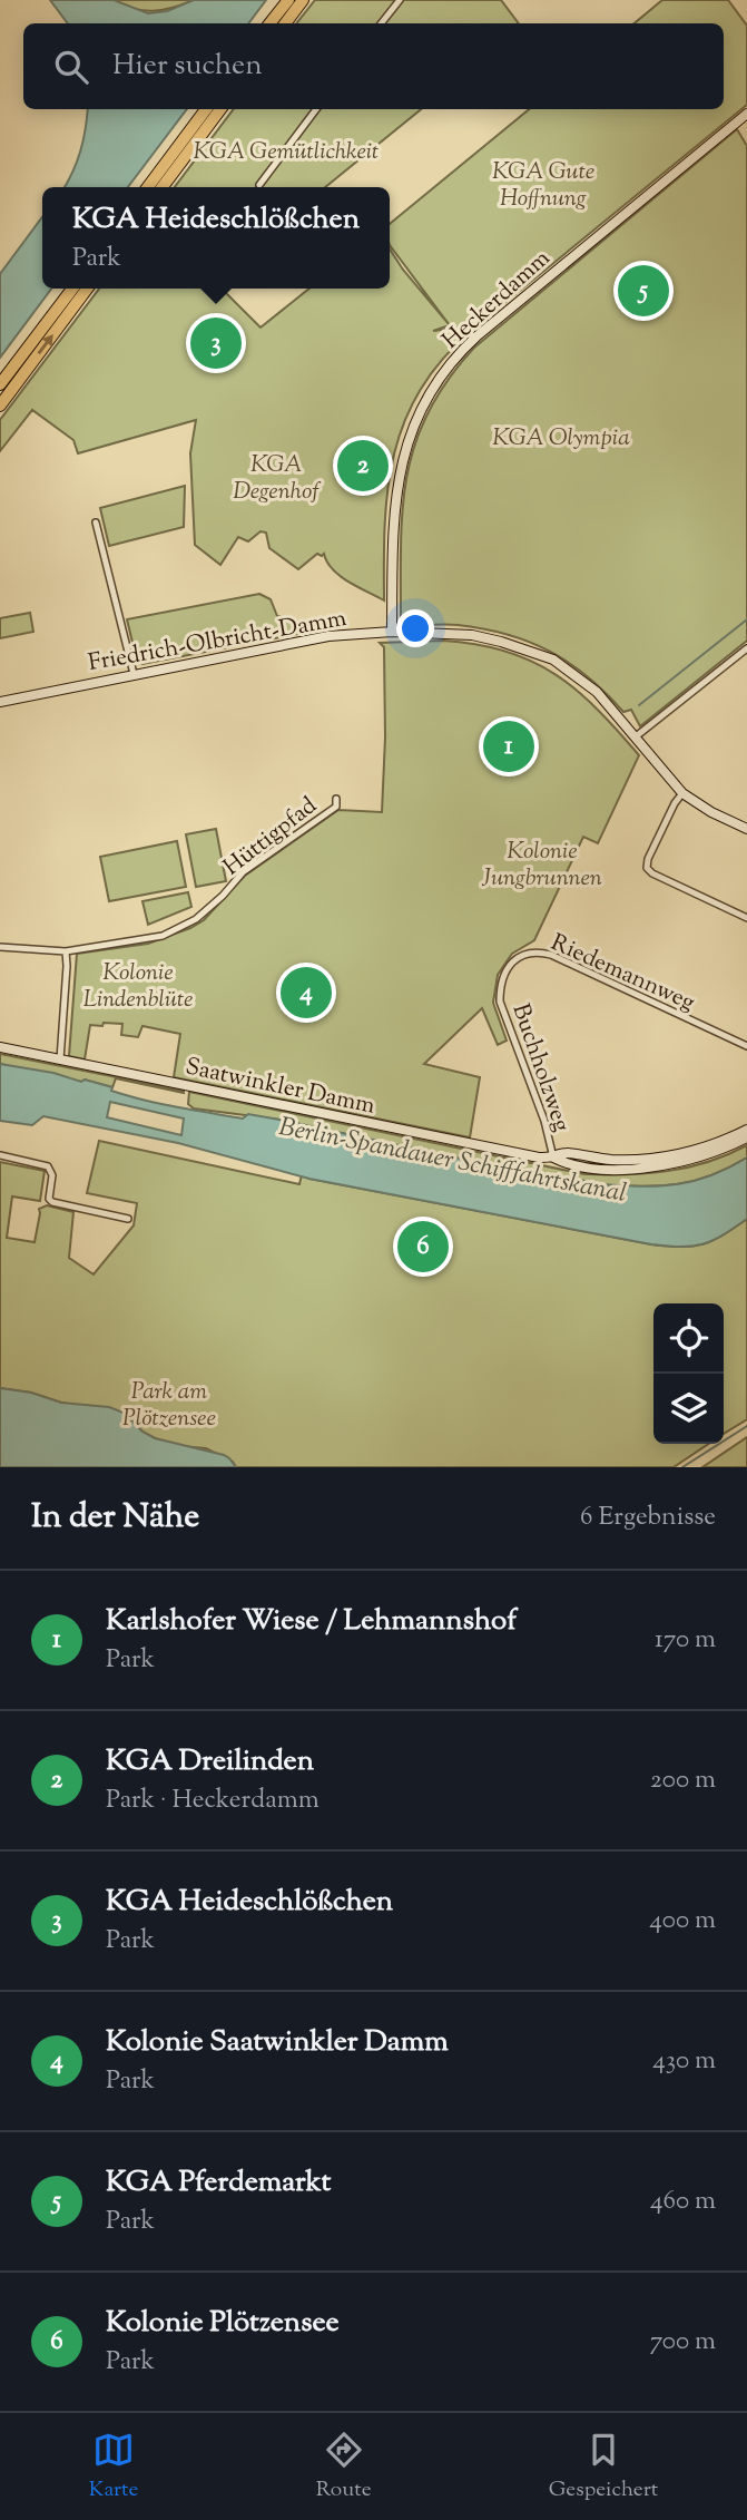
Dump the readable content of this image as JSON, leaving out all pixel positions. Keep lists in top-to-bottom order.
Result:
{
  "streets": {
    "street": [
      "Heckerdamm",
      "Friedrich-Olbricht-Damm",
      "Hüttigpfad",
      "Riedemannweg",
      "Buchholzweg",
      "Saatwinkler Damm"
    ]
  },
  "crossings": [
    ["Heckerdamm", "Friedrich-Olbricht-Damm"],
    ["Riedemannweg", "Buchholzweg"],
    ["Buchholzweg", "Saatwinkler Damm"]
  ],
  "water": ["Berlin-Spandauer Schifffahrtskanal"],
  "parks": [
    "KGA Gemütlichkeit",
    "KGA Gute Hoffnung",
    "KGA Olympia",
    "KGA Degenhof",
    "Kolonie Jungbrunnen",
    "Kolonie Lindenblüte",
    "Park am Plötzensee"
  ],
  "page": {
    "search": "Hier suchen",
    "popup": ["KGA Heideschlößchen", "Park"],
    "pins": [
      "5",
      "3",
      "2",
      "1",
      "4",
      "6"
    ],
    "heading": ["In der Nähe", "6 Ergebnisse"],
    "list": [
      {
        "mark": "1",
        "name": "Karlshofer Wiese / Lehmannshof",
        "note": "Park",
        "value": "170 m"
      },
      {
        "mark": "2",
        "name": "KGA Dreilinden",
        "note": "Park · Heckerdamm",
        "value": "200 m"
      },
      {
        "mark": "3",
        "name": "KGA Heideschlößchen",
        "note": "Park",
        "value": "400 m"
      },
      {
        "mark": "4",
        "name": "Kolonie Saatwinkler Damm",
        "note": "Park",
        "value": "430 m"
      },
      {
        "mark": "5",
        "name": "KGA Pferdemarkt",
        "note": "Park",
        "value": "460 m"
      },
      {
        "mark": "6",
        "name": "Kolonie Plötzensee",
        "note": "Park",
        "value": "700 m"
      }
    ],
    "nav": ["Karte", "Route", "Gespeichert"]
  }
}
